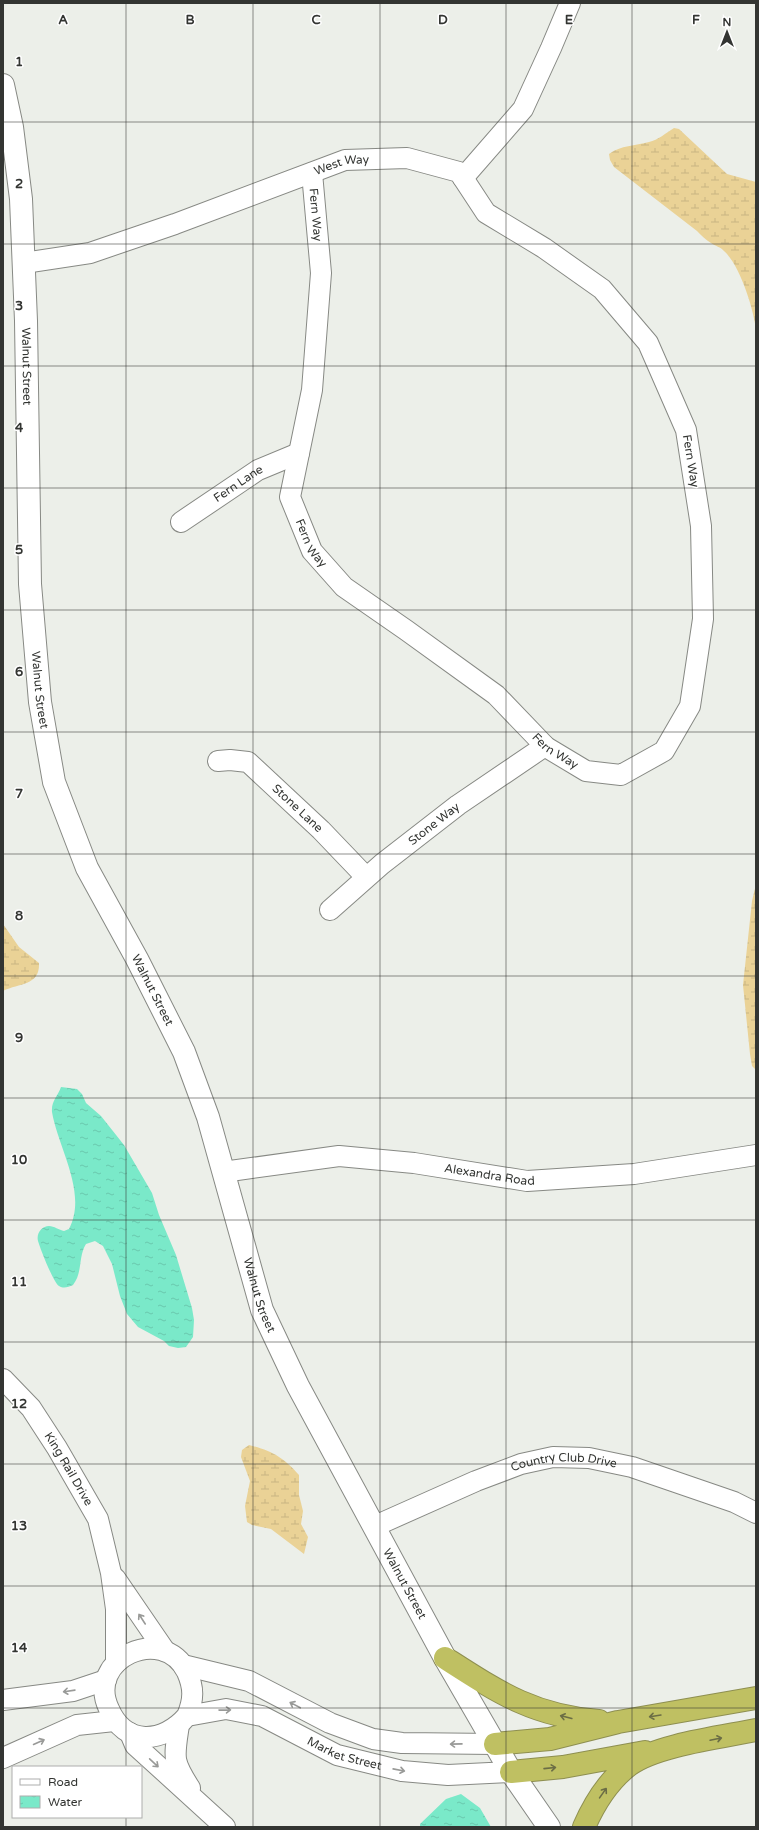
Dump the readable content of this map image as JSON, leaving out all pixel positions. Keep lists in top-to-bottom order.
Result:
{
  "streets": {
    "main road": ["Walnut Street"],
    "street": [
      "West Way",
      "Fern Way",
      "Fern Lane",
      "Stone Lane",
      "Stone Way",
      "Alexandra Road",
      "Country Club Drive",
      "King Rail Drive",
      "Market Street"
    ]
  },
  "crossings": [
    ["West Way", "Fern Way"],
    ["West Way", "Walnut Street"],
    ["Fern Way", "Fern Lane"],
    ["Fern Way", "Stone Way"],
    ["Walnut Street", "Alexandra Road"],
    ["Walnut Street", "Country Club Drive"],
    ["Walnut Street", "Market Street"],
    ["Stone Lane", "Stone Way"],
    ["King Rail Drive", "Market Street"]
  ],
  "legend": ["Road", "Water"],
  "north": "top",
  "grid": {
    "columns": [
      "A",
      "B",
      "C",
      "D",
      "E",
      "F"
    ],
    "rows": [
      "1",
      "2",
      "3",
      "4",
      "5",
      "6",
      "7",
      "8",
      "9",
      "10",
      "11",
      "12",
      "13",
      "14"
    ]
  }
}
